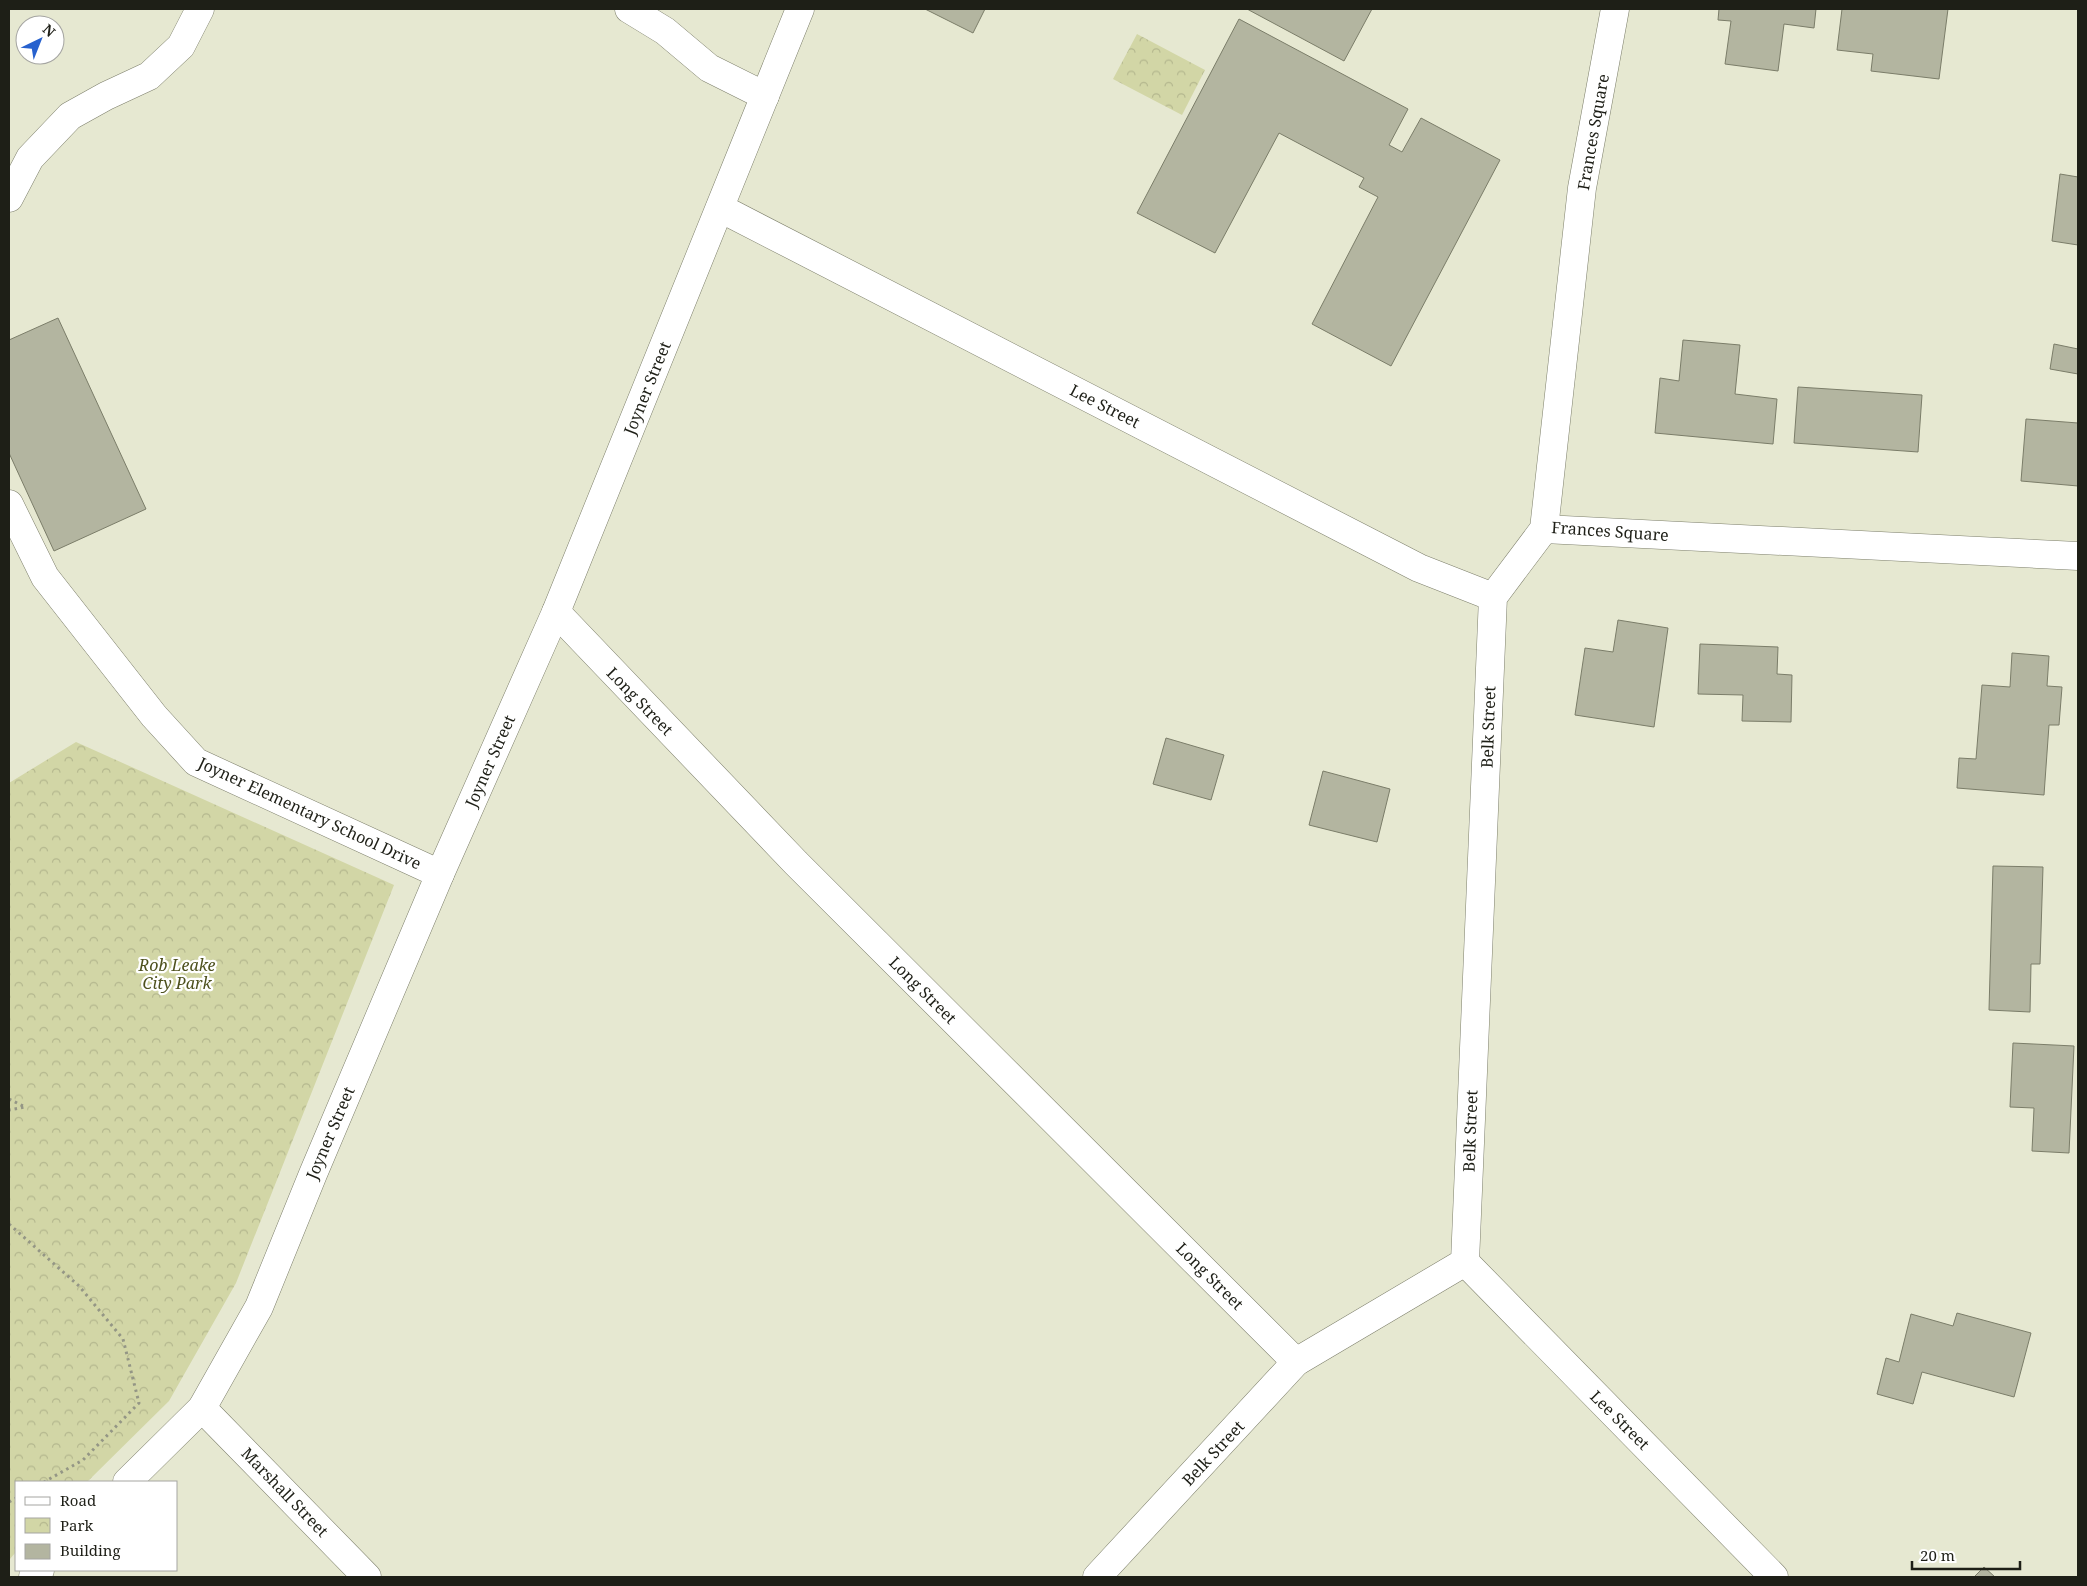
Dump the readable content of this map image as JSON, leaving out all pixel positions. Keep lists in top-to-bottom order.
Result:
{
  "streets": {
    "street": [
      "Frances Square",
      "Joyner Street",
      "Lee Street",
      "Long Street",
      "Belk Street",
      "Joyner Elementary School Drive",
      "Marshall Street"
    ]
  },
  "crossings": [
    ["Joyner Street", "Lee Street"],
    ["Joyner Street", "Long Street"],
    ["Joyner Street", "Joyner Elementary School Drive"],
    ["Joyner Street", "Marshall Street"],
    ["Lee Street", "Belk Street"],
    ["Long Street", "Belk Street"]
  ],
  "parks": ["Rob Leake City Park"],
  "legend": ["Road", "Park", "Building"],
  "scale_bar": "20 m",
  "north": "top right"
}
